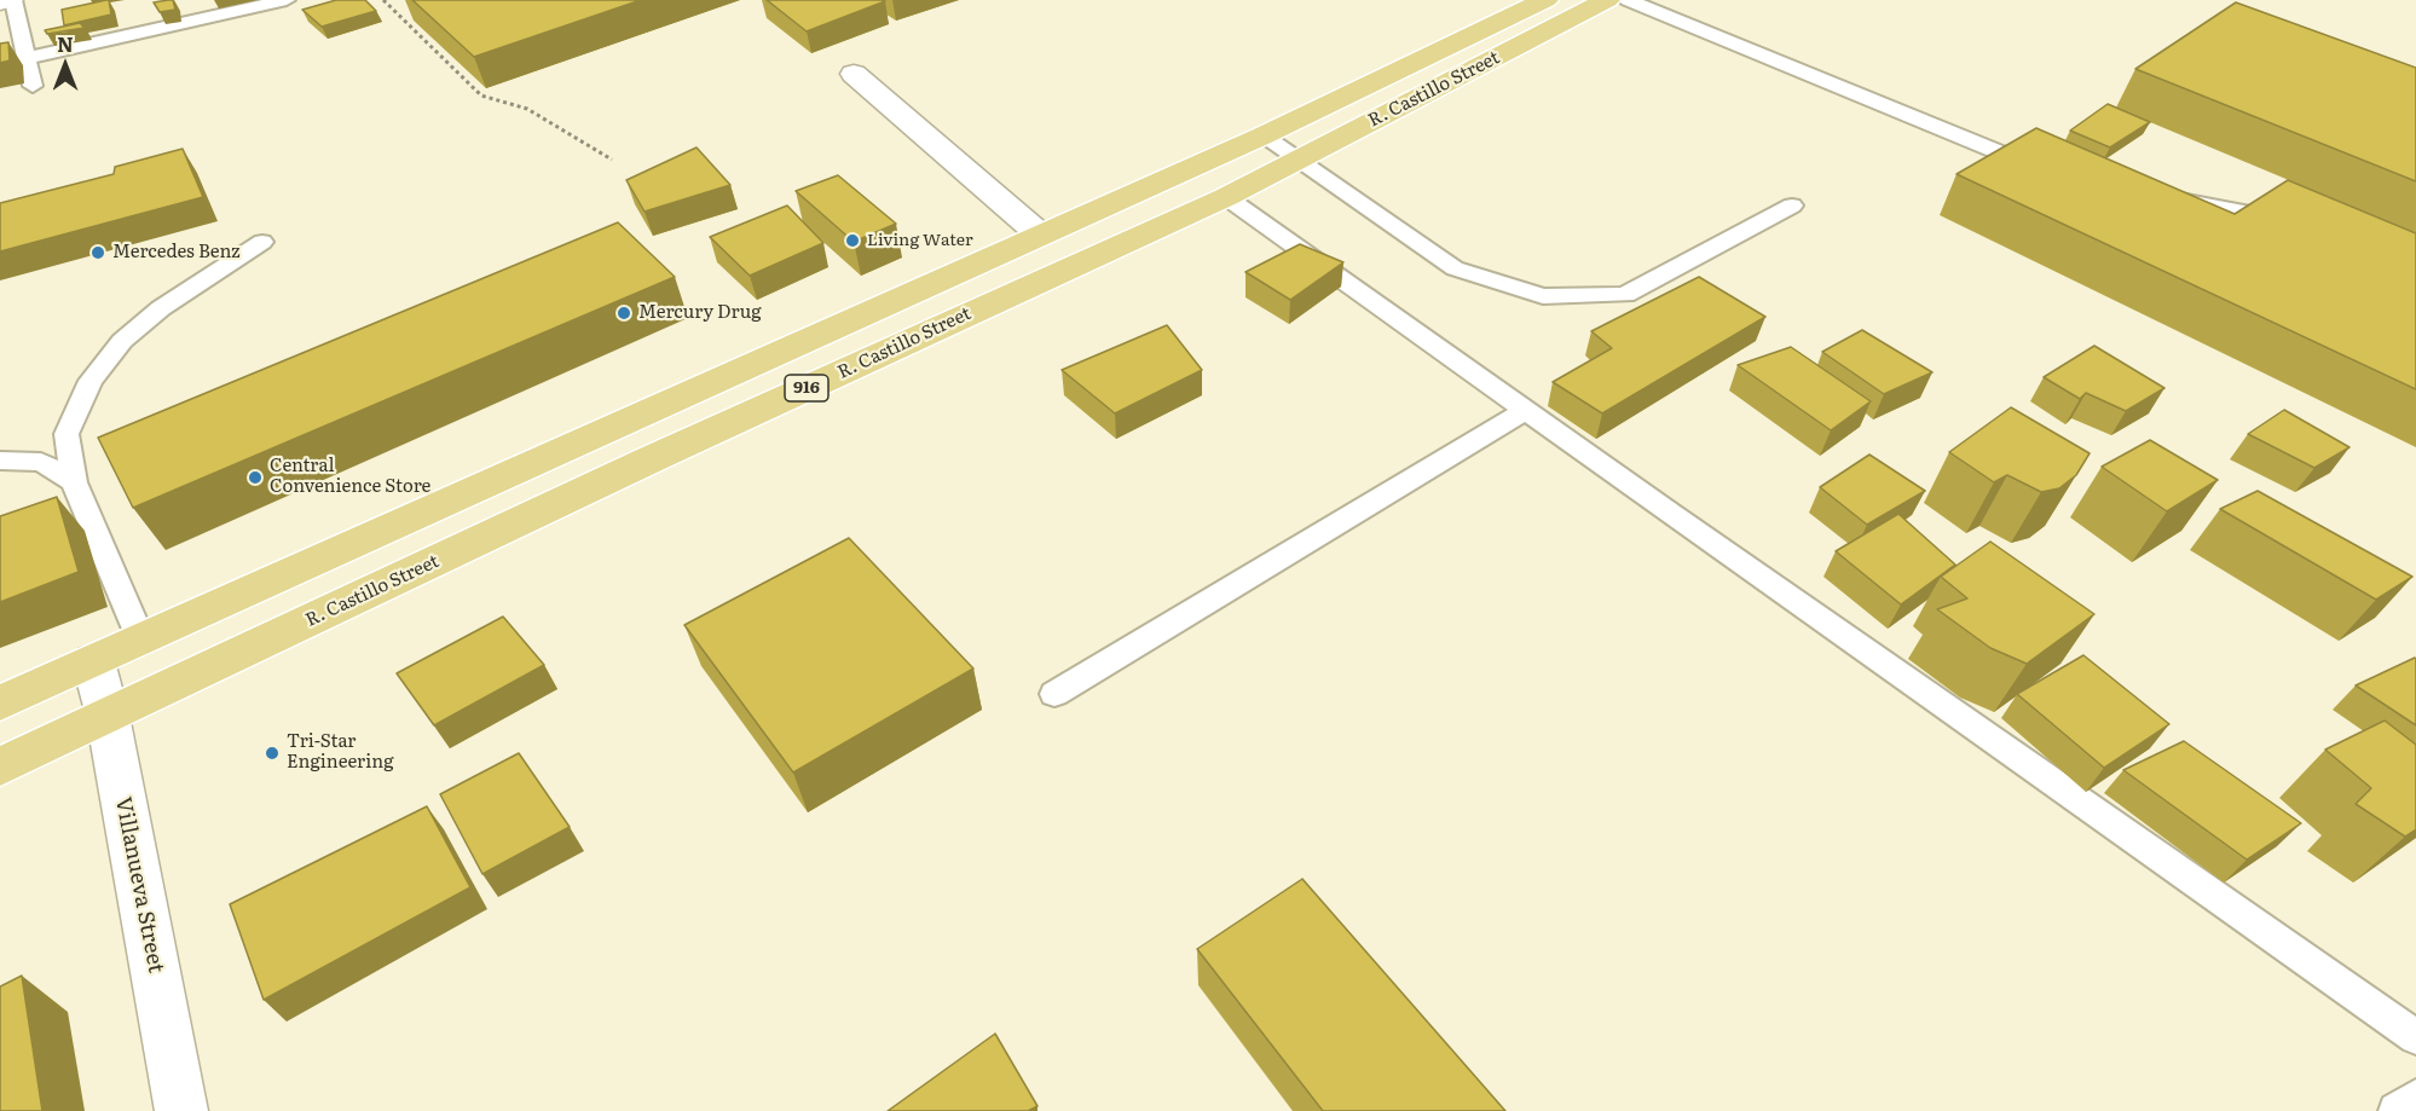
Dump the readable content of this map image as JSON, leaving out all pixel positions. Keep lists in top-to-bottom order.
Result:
{
  "streets": {
    "main road": ["R. Castillo Street", "916"],
    "street": ["Villanueva Street"]
  },
  "crossings": [
    ["R. Castillo Street", "Villanueva Street"]
  ],
  "places": [
    "Living Water",
    "Mercedes Benz",
    "Mercury Drug",
    "Central Convenience Store",
    "Tri-Star Engineering"
  ],
  "north": "top"
}
